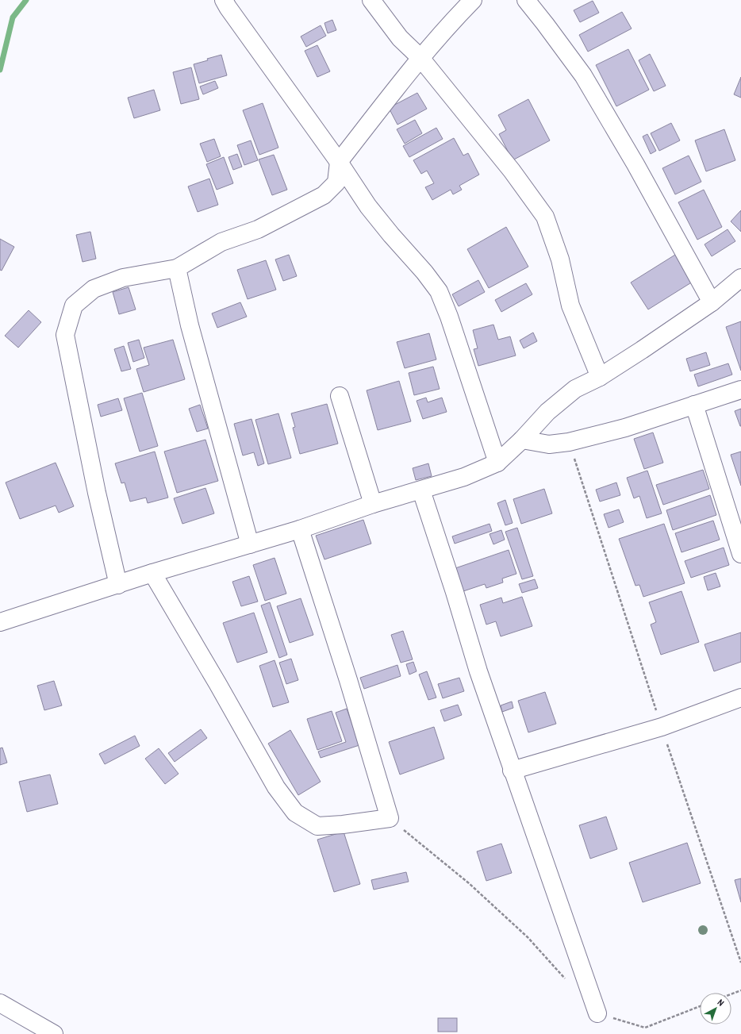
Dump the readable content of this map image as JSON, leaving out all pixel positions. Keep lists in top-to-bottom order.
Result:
{
  "north": "top right"
}
